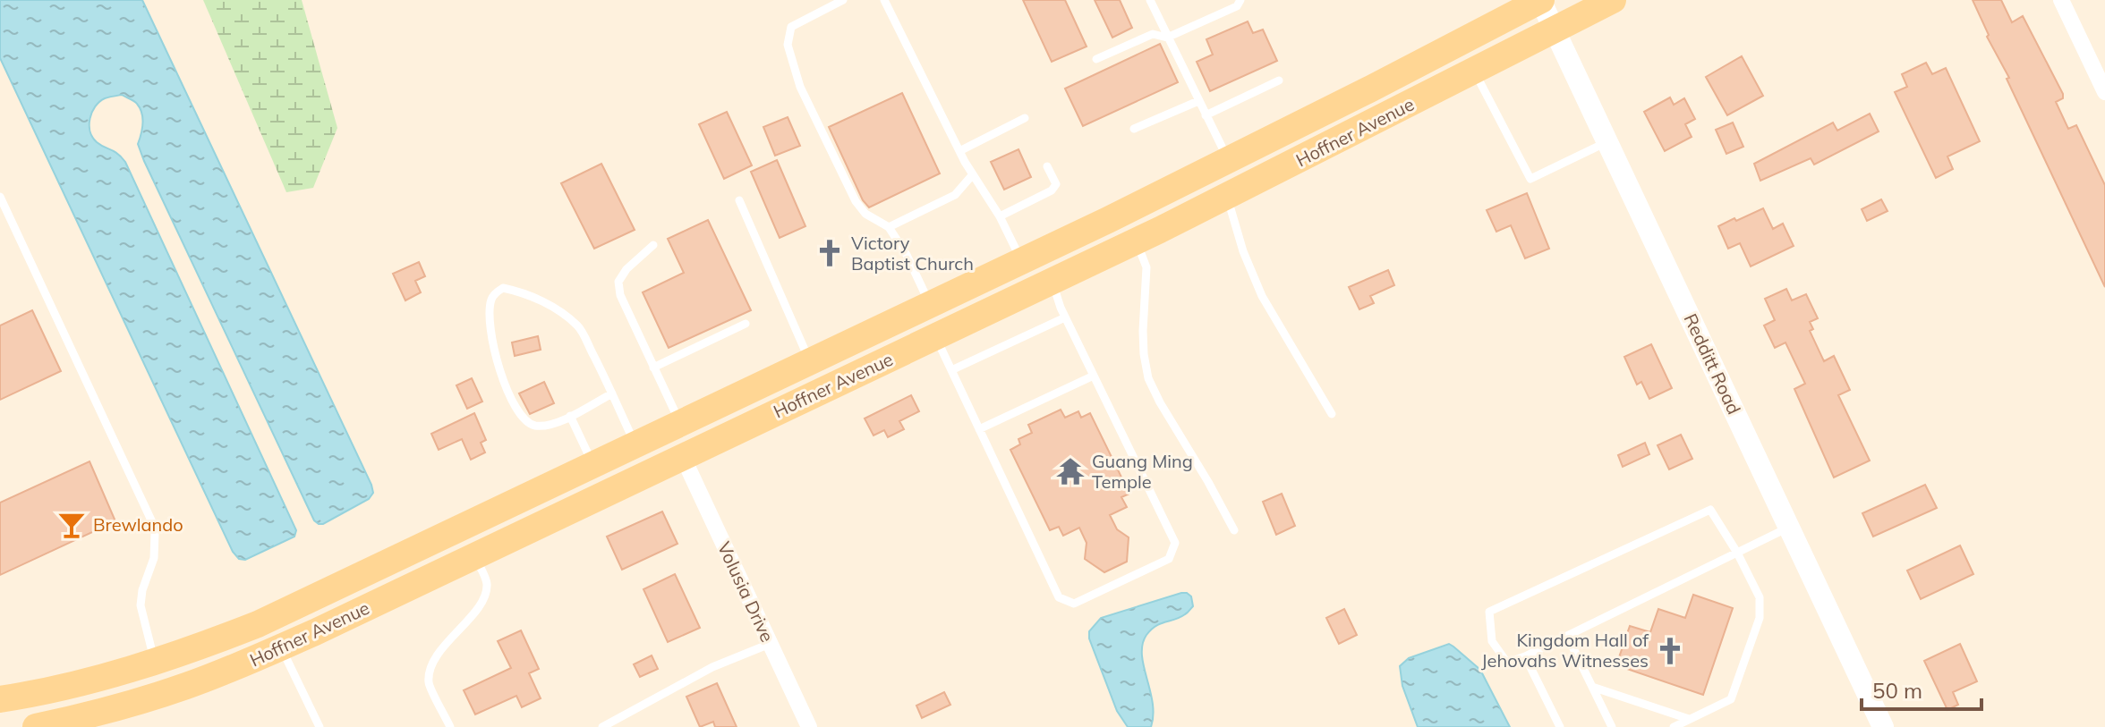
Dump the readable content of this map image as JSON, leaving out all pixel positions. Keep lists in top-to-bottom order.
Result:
{
  "streets": {
    "main road": ["Hoffner Avenue"],
    "street": ["Redditt Road", "Volusia Drive"]
  },
  "crossings": [
    ["Hoffner Avenue", "Redditt Road"],
    ["Hoffner Avenue", "Volusia Drive"]
  ],
  "places": {
    "church": ["Victory Baptist Church", "Kingdom Hall of Jehovahs Witnesses"],
    "temple": ["Guang Ming Temple"],
    "bar": ["Brewlando"]
  },
  "scale_bar": "50 m"
}
